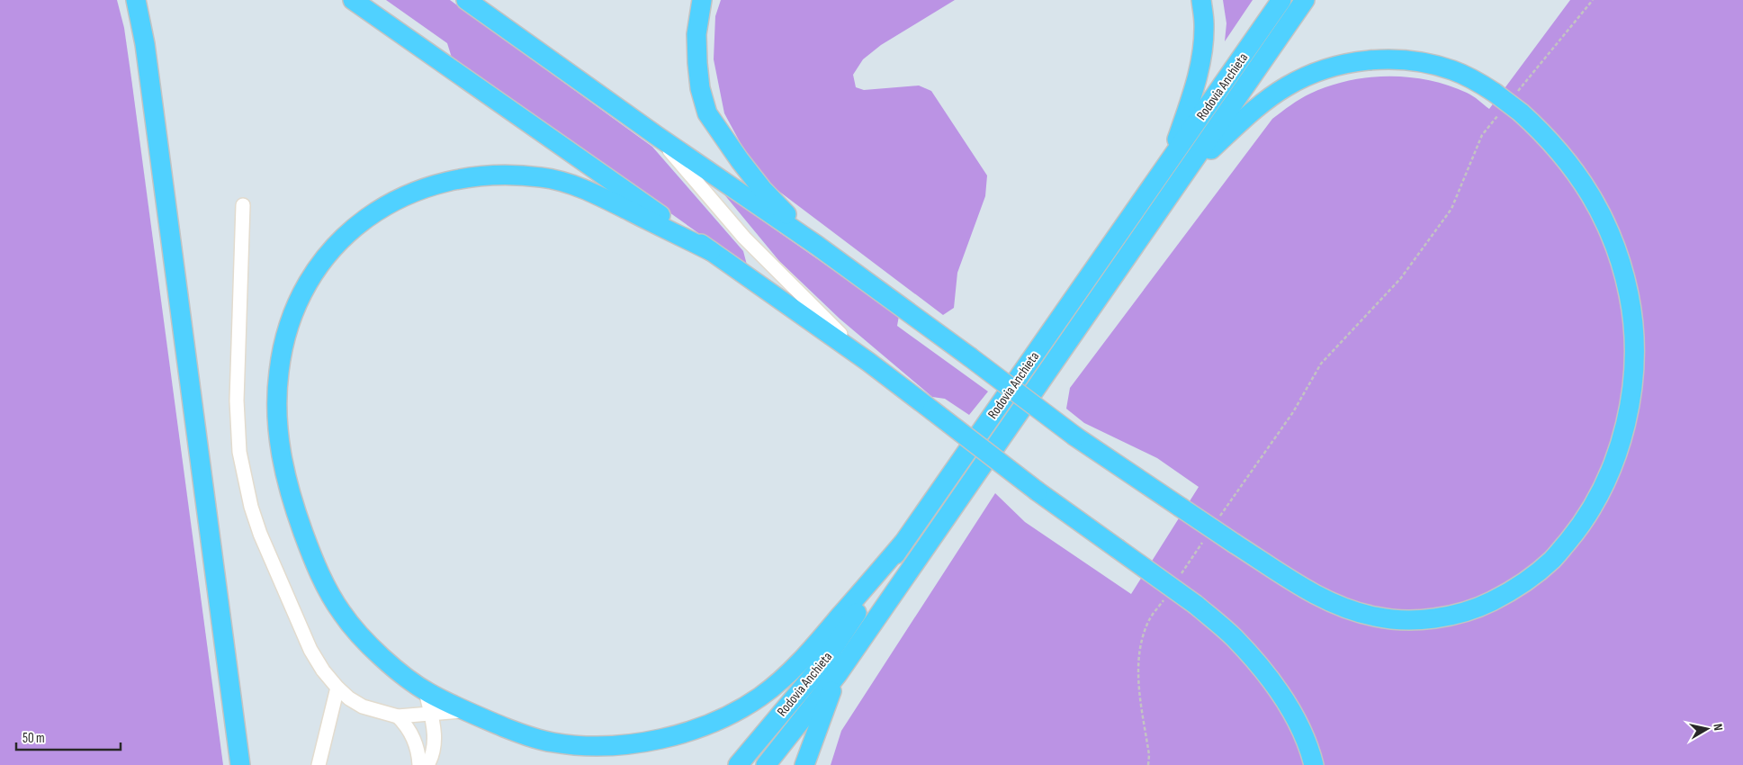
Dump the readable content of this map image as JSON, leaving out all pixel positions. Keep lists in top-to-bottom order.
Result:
{
  "streets": {
    "highway": ["Rodovia Anchieta"]
  },
  "scale_bar": "50 m",
  "north": "right"
}
